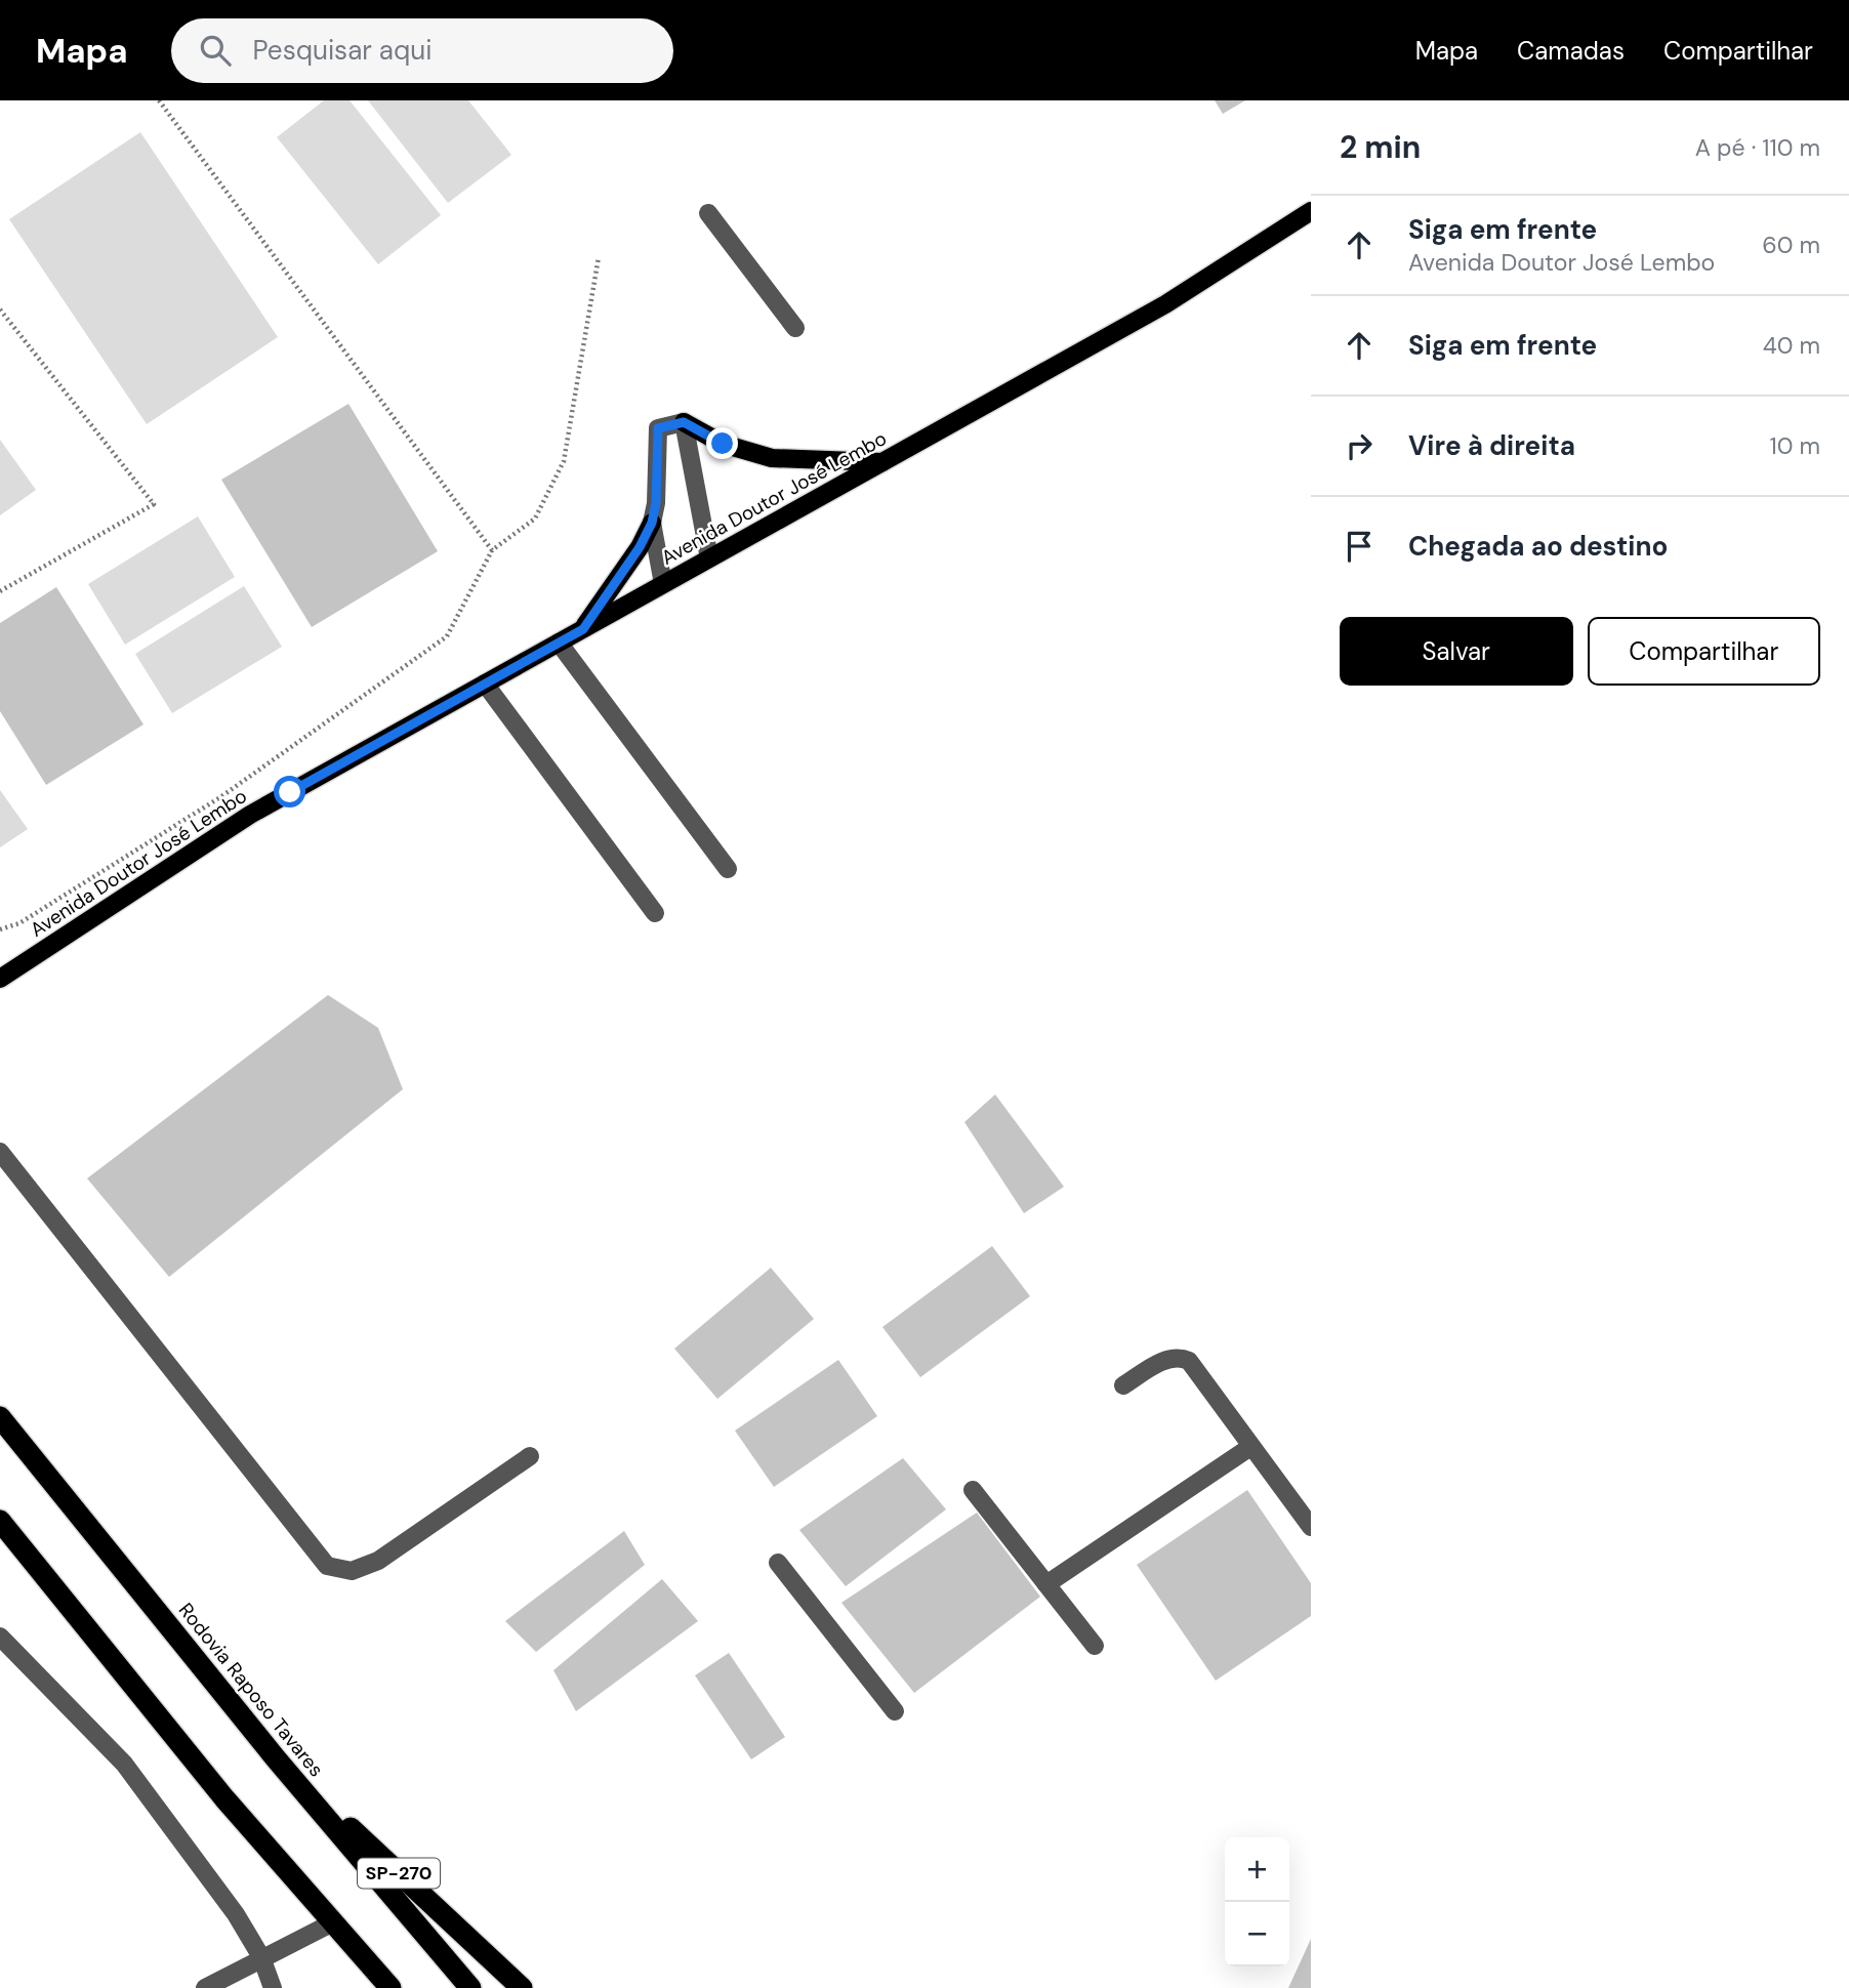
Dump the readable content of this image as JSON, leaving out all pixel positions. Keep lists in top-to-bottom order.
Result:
{
  "streets": {
    "highway": ["Rodovia Raposo Tavares", "SP-270"],
    "main road": ["Avenida Doutor José Lembo"]
  },
  "crossings": [
    ["Rodovia Raposo Tavares", "SP-270"]
  ],
  "page": {
    "header": "Mapa",
    "search": "Pesquisar aqui",
    "nav": ["Mapa", "Camadas", "Compartilhar"],
    "heading": ["2 min", "A pé · 110 m"],
    "list": [
      ["Siga em frente", "Avenida Doutor José Lembo", "60 m"],
      ["Siga em frente", "40 m"],
      ["Vire à direita", "10 m"],
      "Chegada ao destino"
    ],
    "buttons": ["Salvar", "Compartilhar"],
    "map_buttons": ["+", "−"]
  }
}
